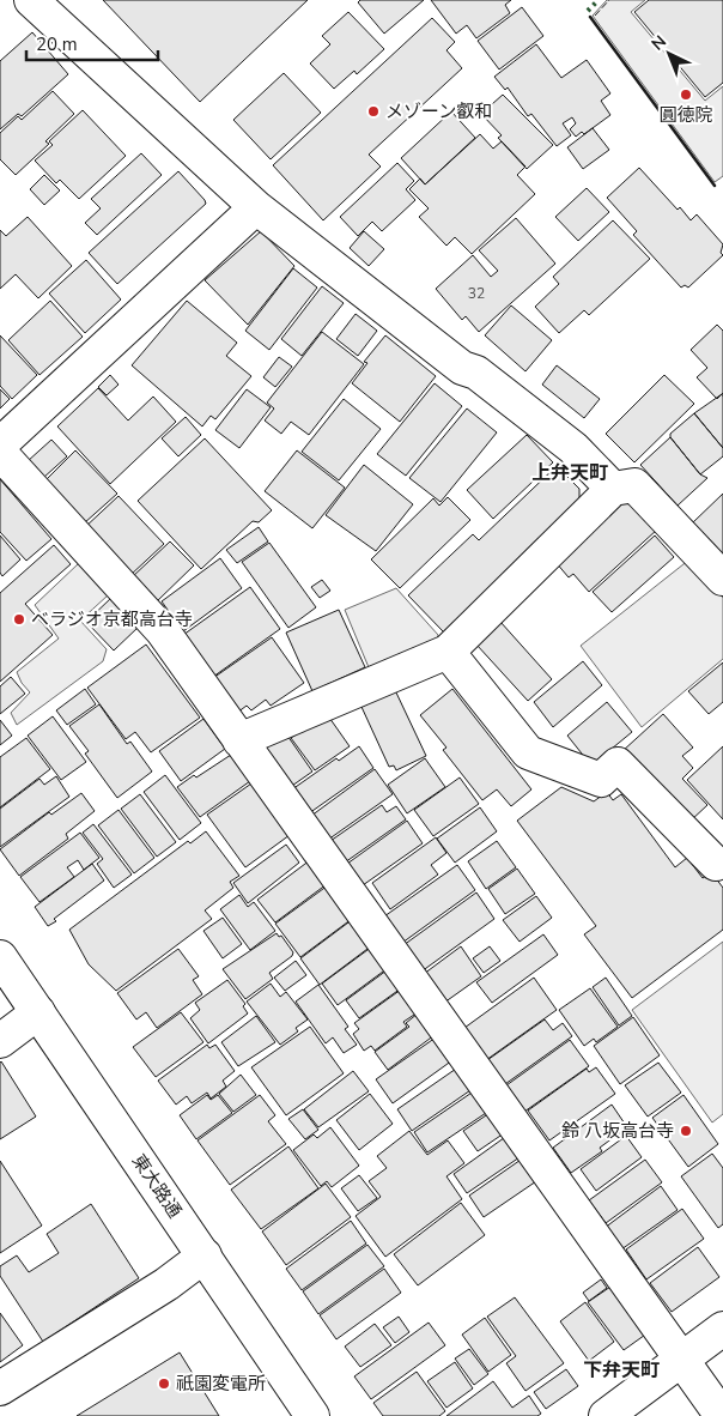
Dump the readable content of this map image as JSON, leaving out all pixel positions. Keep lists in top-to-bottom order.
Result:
{
  "streets": {
    "street": ["東大路通"]
  },
  "districts": ["上弁天町", "下弁天町"],
  "places": [
    "圓徳院",
    "メゾーン叡和",
    "ベラジオ京都高台寺",
    "鈴 八坂高台寺",
    "祇園変電所"
  ],
  "house_numbers": ["32"],
  "scale_bar": "20 m",
  "north": "top left"
}
